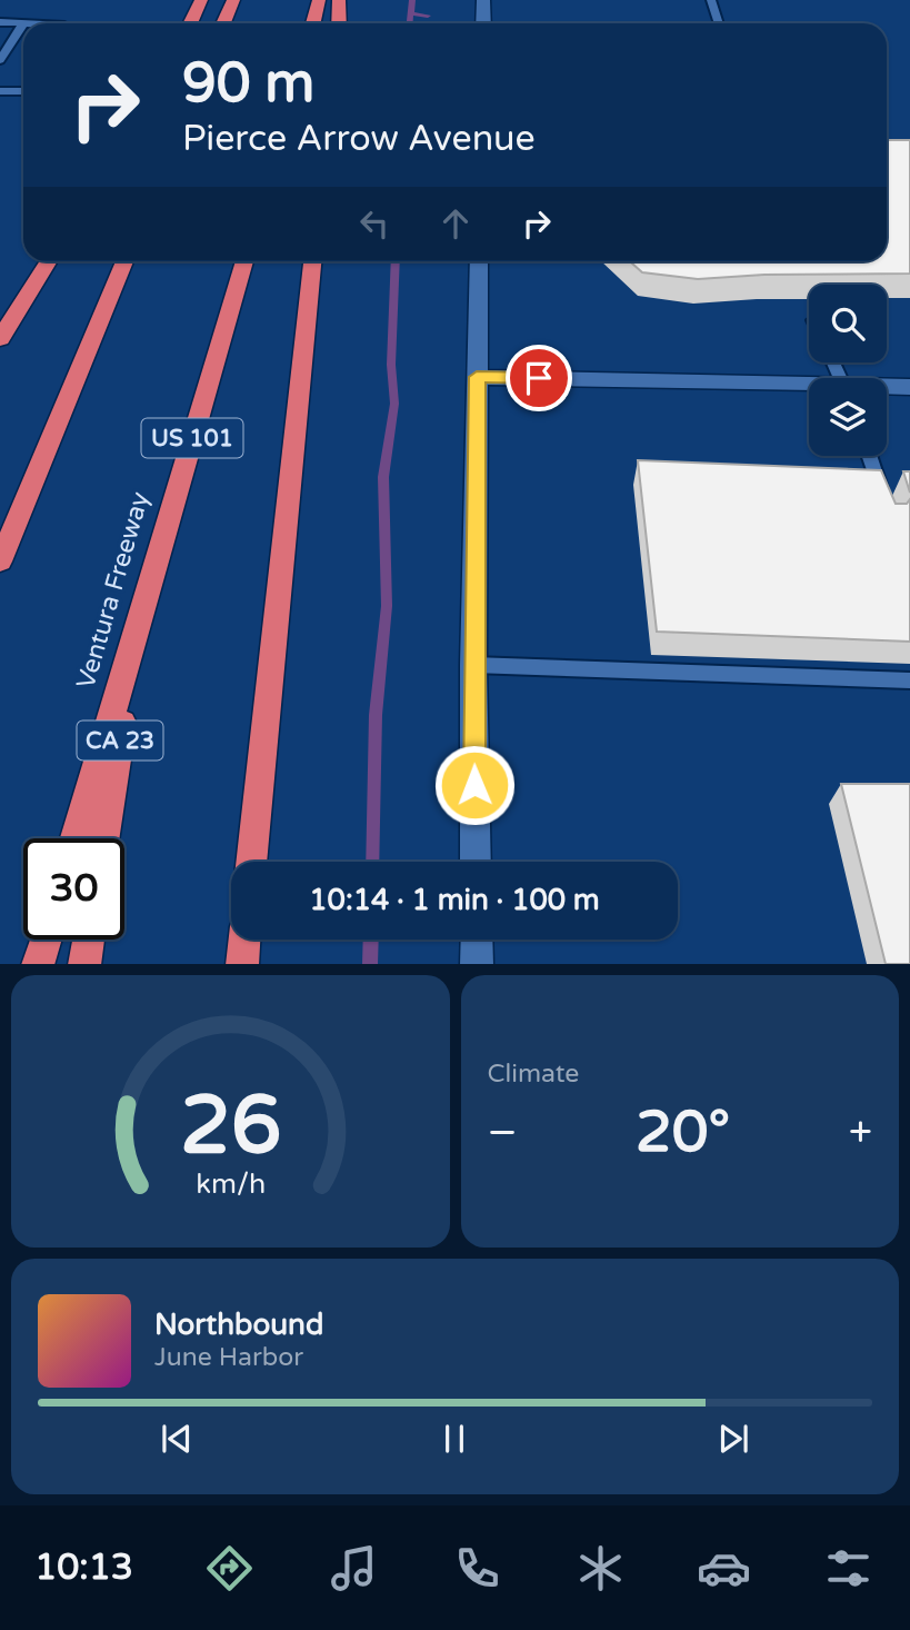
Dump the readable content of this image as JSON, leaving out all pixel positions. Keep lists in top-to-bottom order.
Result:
{
  "streets": {
    "highway": ["US 101", "Ventura Freeway", "CA 23"]
  },
  "crossings": [
    ["Ventura Freeway", "CA 23"]
  ],
  "page": {
    "turn": ["90 m", "Pierce Arrow Avenue"],
    "limit": "30",
    "trip": "10:14 · 1 min · 100 m",
    "tile": "Climate",
    "heat": ["−", "20°", "+"],
    "song": ["Northbound", "June Harbor"],
    "tabs": "10:13",
    "gauge": ["26", "km/h"]
  }
}
